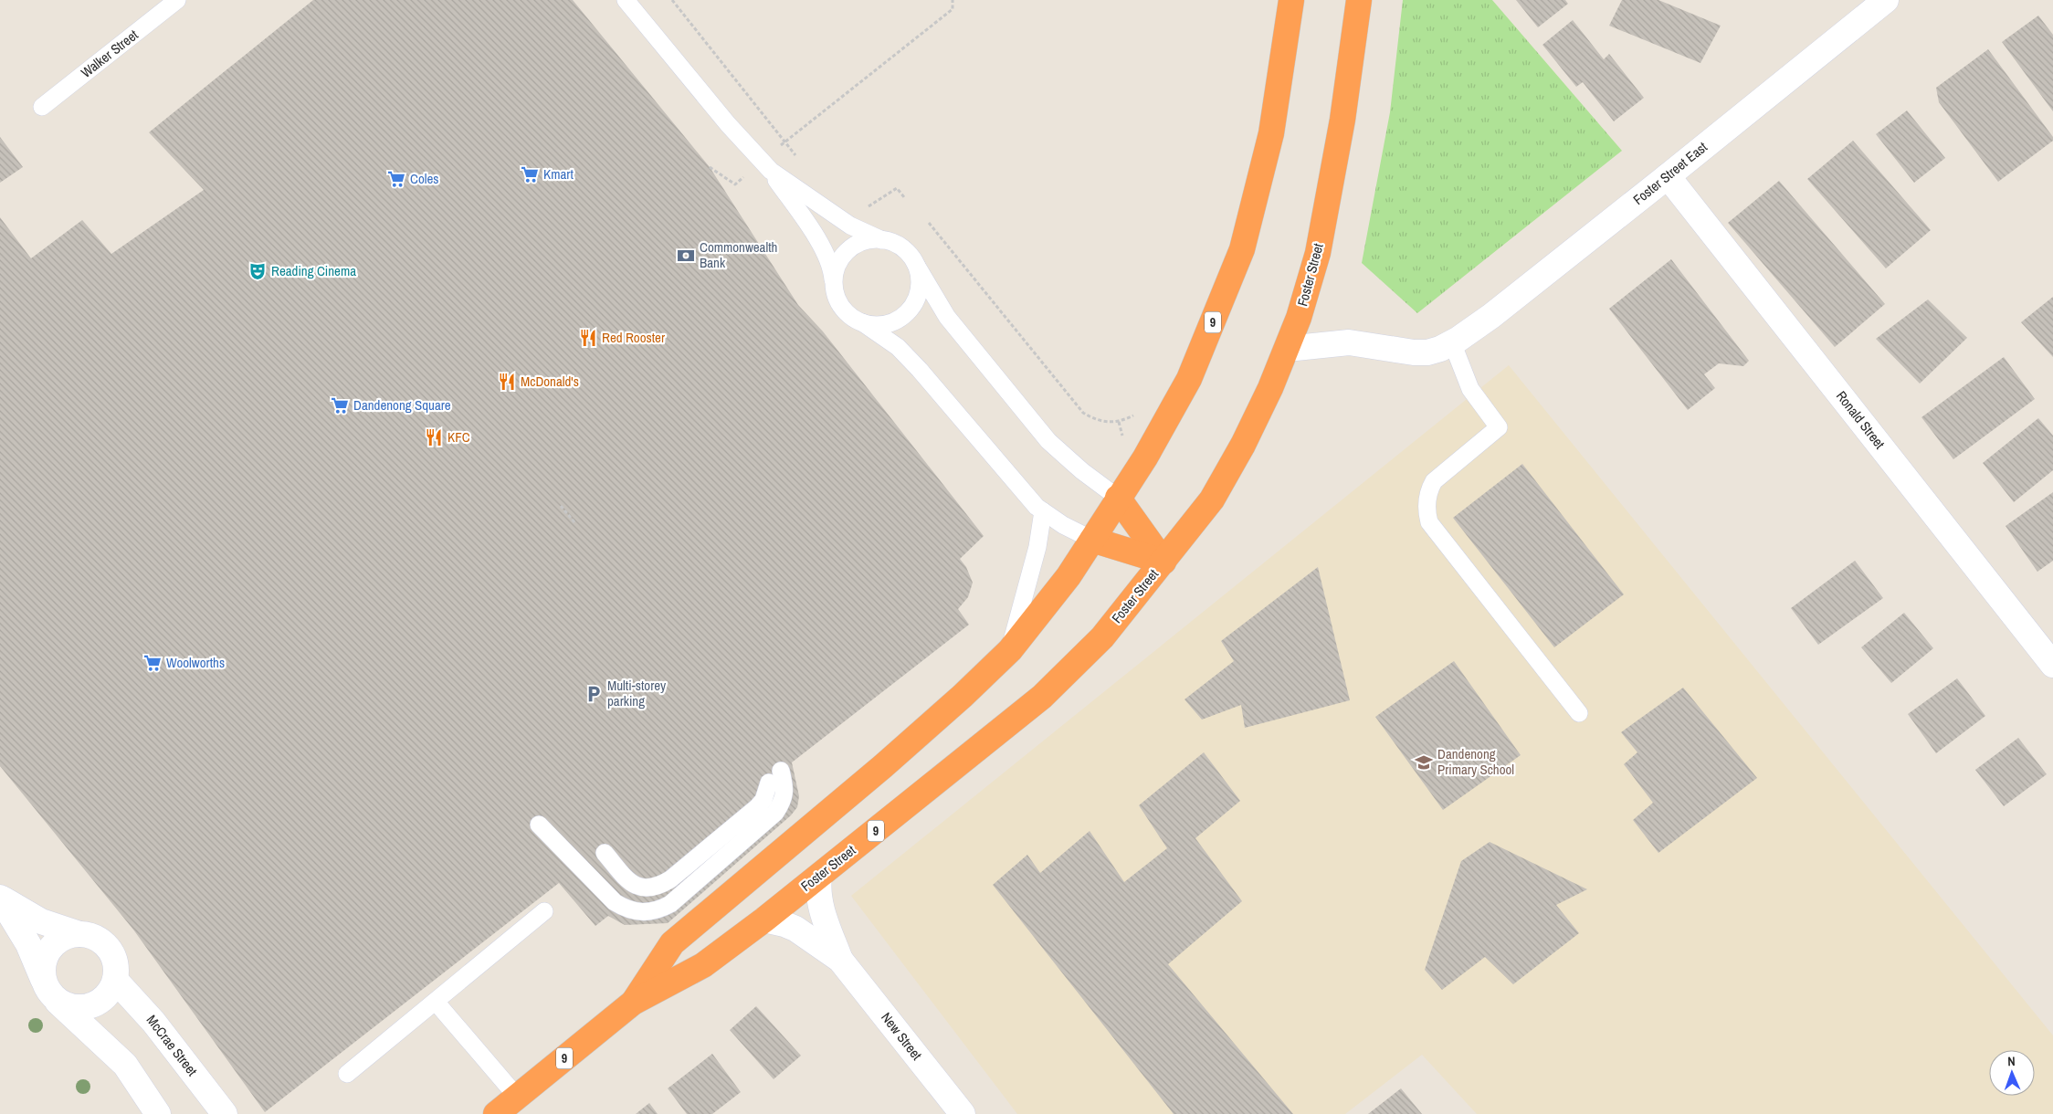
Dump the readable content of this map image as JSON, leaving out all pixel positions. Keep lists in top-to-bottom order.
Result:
{
  "streets": {
    "highway": ["Foster Street", "9"],
    "street": [
      "Foster Street East",
      "Ronald Street",
      "New Street",
      "McCrae Street"
    ],
    "lane": ["Walker Street"]
  },
  "crossings": [
    ["Foster Street East", "Foster Street"],
    ["Foster Street East", "Ronald Street"],
    ["Foster Street", "New Street"]
  ],
  "places": {
    "supermarket": [
      "Kmart",
      "Coles",
      "Dandenong Square",
      "Woolworths"
    ],
    "bank": ["Commonwealth Bank"],
    "theatre": ["Reading Cinema"],
    "restaurant": ["Red Rooster", "McDonald's", "KFC"],
    "parking": ["Multi-storey parking"],
    "school or university": ["Dandenong Primary School"]
  },
  "north": "top"
}
